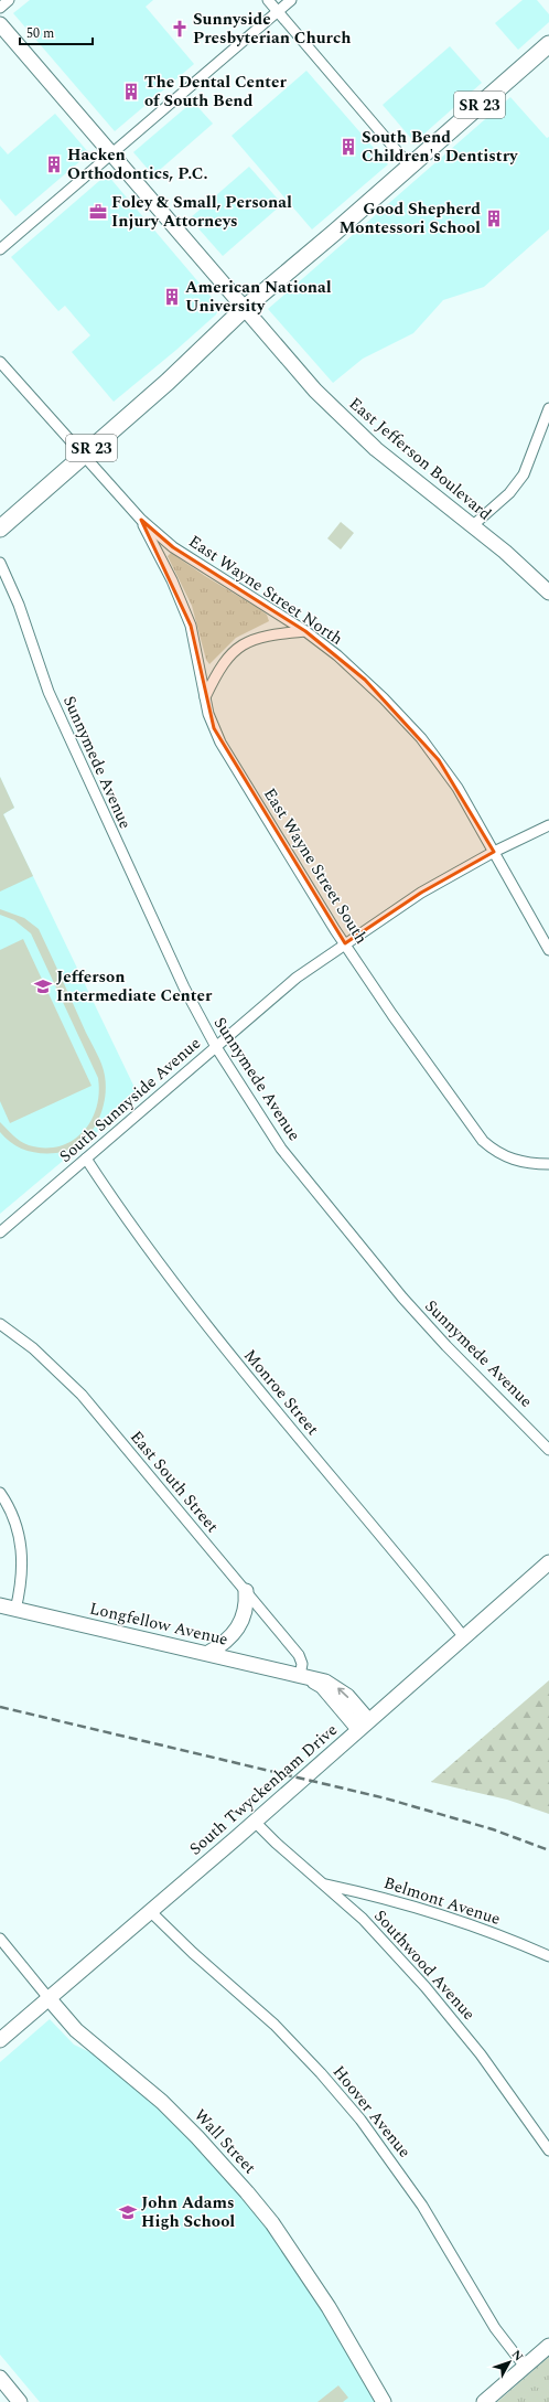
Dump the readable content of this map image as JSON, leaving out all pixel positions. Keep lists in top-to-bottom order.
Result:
{
  "streets": {
    "main road": ["SR 23"],
    "street": [
      "East Jefferson Boulevard",
      "East Wayne Street North",
      "Sunnymede Avenue",
      "East Wayne Street South",
      "South Sunnyside Avenue",
      "Monroe Street",
      "East South Street",
      "Longfellow Avenue",
      "South Twyckenham Drive",
      "Belmont Avenue",
      "Southwood Avenue",
      "Hoover Avenue",
      "Wall Street"
    ]
  },
  "crossings": [
    ["SR 23", "East Jefferson Boulevard"],
    ["East Wayne Street North", "East Wayne Street South"],
    ["East Wayne Street North", "South Sunnyside Avenue"],
    ["Sunnymede Avenue", "South Sunnyside Avenue"],
    ["East Wayne Street South", "South Sunnyside Avenue"],
    ["South Sunnyside Avenue", "Monroe Street"],
    ["Monroe Street", "South Twyckenham Drive"],
    ["East South Street", "Longfellow Avenue"],
    ["Longfellow Avenue", "South Twyckenham Drive"],
    ["South Twyckenham Drive", "Southwood Avenue"],
    ["South Twyckenham Drive", "Hoover Avenue"],
    ["South Twyckenham Drive", "Wall Street"],
    ["Belmont Avenue", "Southwood Avenue"]
  ],
  "places": {
    "church": ["Sunnyside Presbyterian Church"],
    "building": [
      "The Dental Center of South Bend",
      "South Bend Children's Dentistry",
      "Hacken Orthodontics, P.C.",
      "Good Shepherd Montessori School",
      "American National University"
    ],
    "office": ["Foley & Small, Personal Injury Attorneys"],
    "school or university": ["Jefferson Intermediate Center", "John Adams High School"]
  },
  "scale_bar": "50 m",
  "north": "top right"
}
